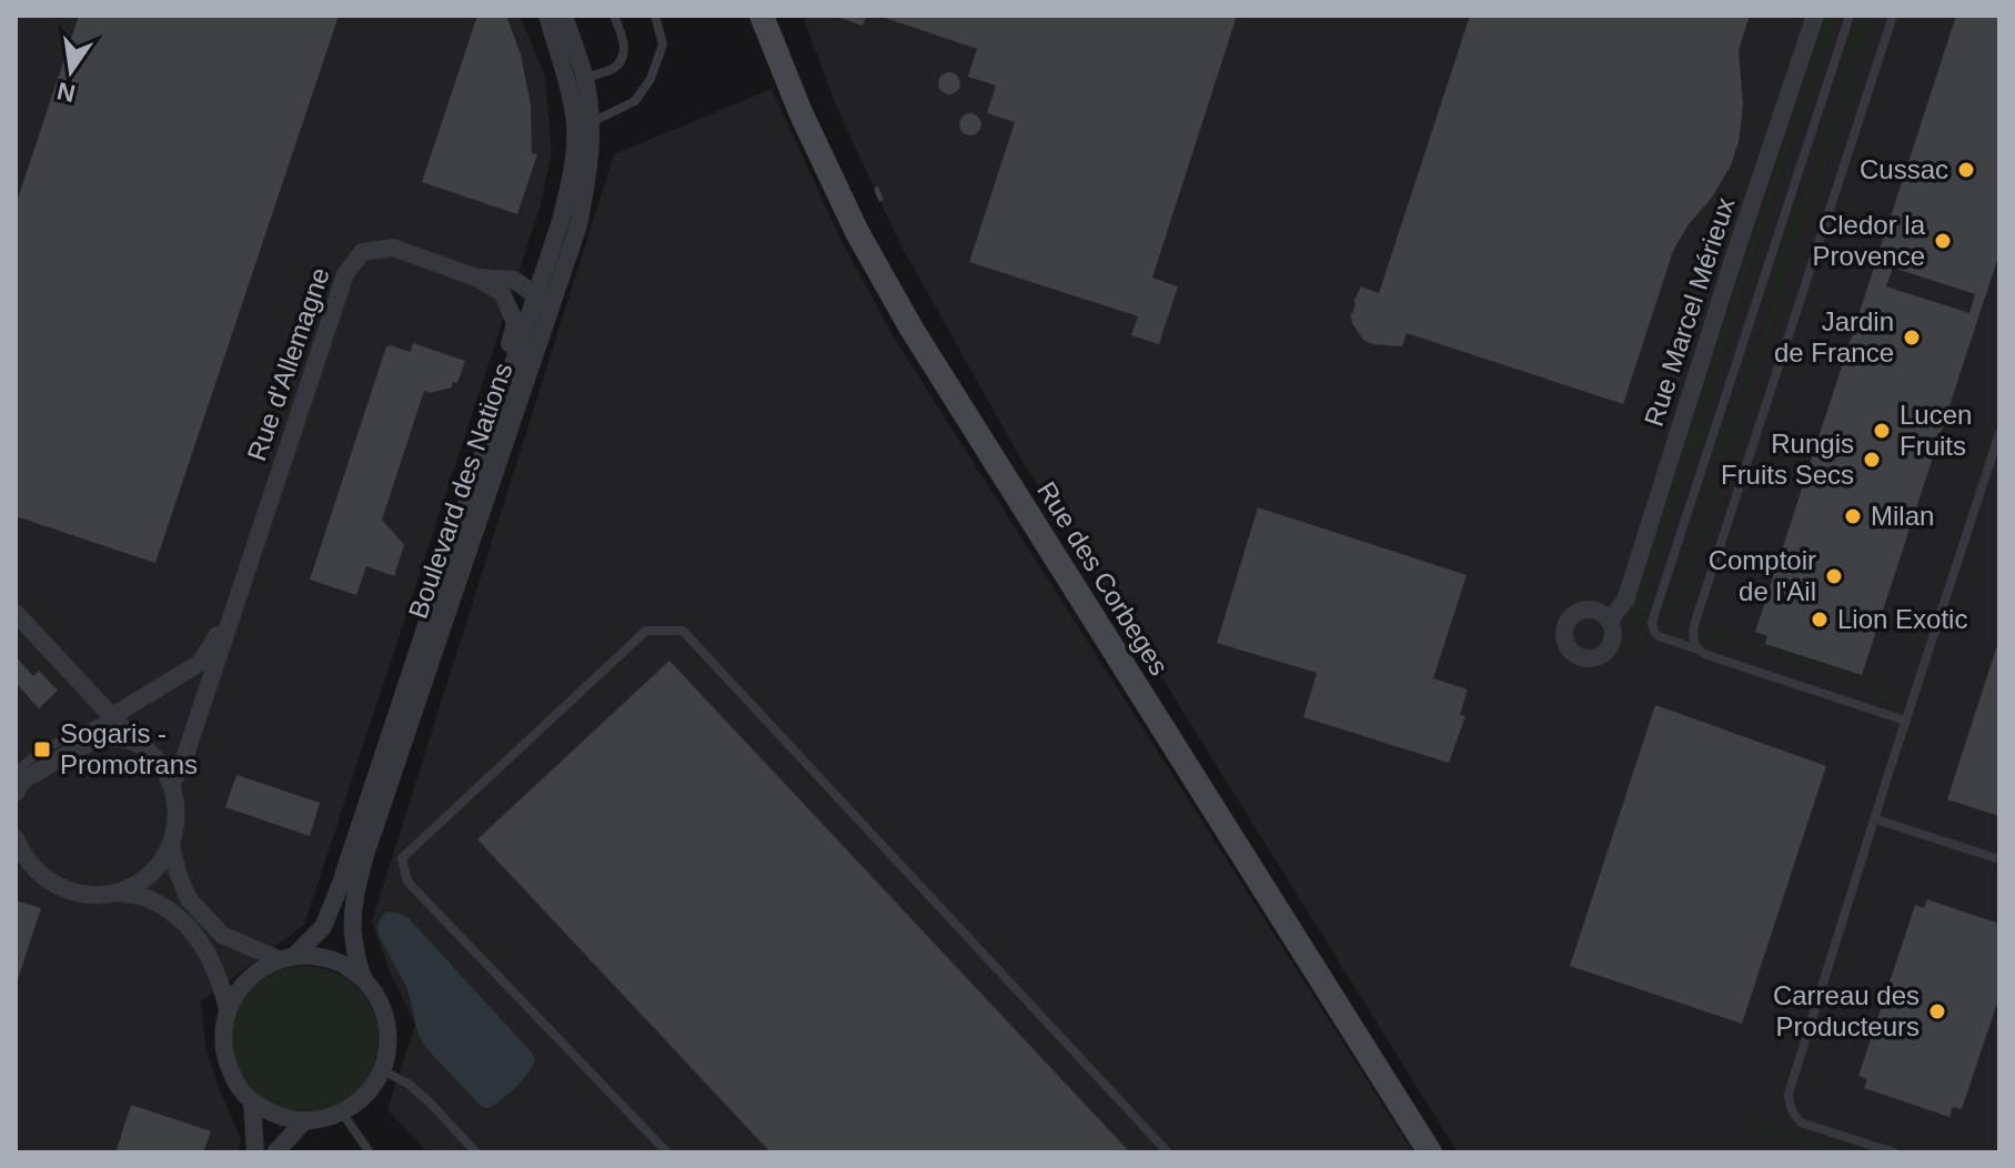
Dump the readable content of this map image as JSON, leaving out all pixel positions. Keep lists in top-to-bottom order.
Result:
{
  "streets": {
    "street": [
      "Rue Marcel Mérieux",
      "Rue d'Allemagne",
      "Boulevard des Nations",
      "Rue des Corbeges"
    ]
  },
  "crossings": [
    ["Rue d'Allemagne", "Boulevard des Nations"]
  ],
  "places": {
    "other": [
      "Cussac",
      "Cledor la Provence",
      "Jardin de France",
      "Lucen Fruits",
      "Rungis Fruits Secs",
      "Milan",
      "Comptoir de l'Ail",
      "Lion Exotic",
      "Carreau des Producteurs"
    ],
    "transit": ["Sogaris - Promotrans"]
  },
  "north": "bottom"
}
